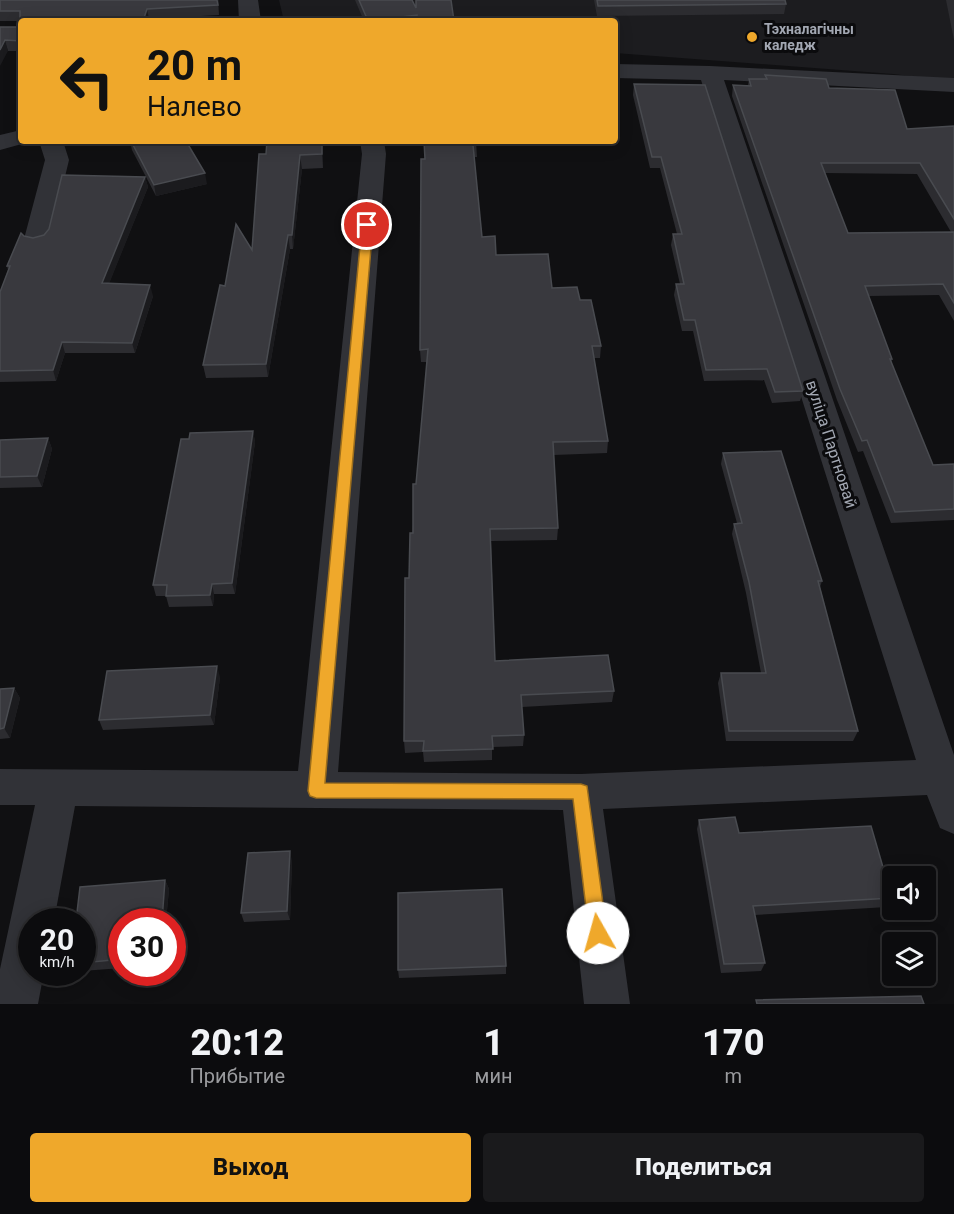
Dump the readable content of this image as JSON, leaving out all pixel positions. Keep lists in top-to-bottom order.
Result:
{
  "streets": {
    "street": ["вуліца Партновай"]
  },
  "places": ["Тэхналагічны каледж"],
  "page": {
    "turn": ["20 m", "Налево"],
    "speed": "20 km/h",
    "limit": "30",
    "eta": [
      "20:12",
      "Прибытие",
      "1",
      "мин",
      "170",
      "m"
    ],
    "buttons": ["Выход", "Поделиться"]
  }
}
